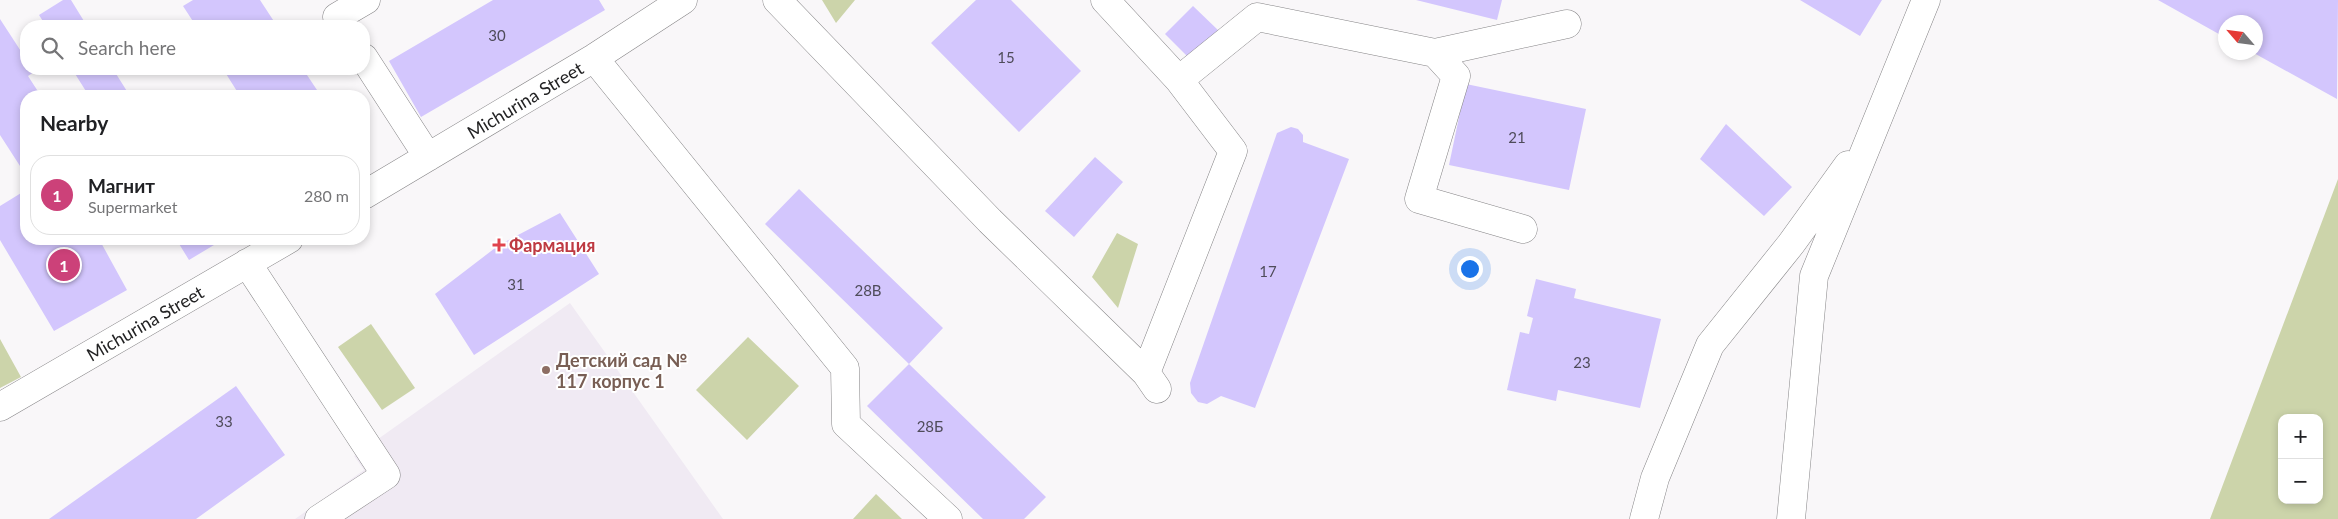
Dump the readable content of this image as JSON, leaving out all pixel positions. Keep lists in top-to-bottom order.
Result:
{
  "streets": {
    "street": ["Michurina Street"]
  },
  "places": {
    "health": ["Фармация"],
    "other": ["Детский сад № 117 корпус 1"]
  },
  "house_numbers": [
    "30",
    "15",
    "21",
    "17",
    "31",
    "28В",
    "23",
    "33",
    "28Б"
  ],
  "north": "top left",
  "page": {
    "search": "Search here",
    "heading": "Nearby",
    "list": [
      {
        "mark": "1",
        "name": "Магнит",
        "note": "Supermarket",
        "value": "280 m"
      }
    ],
    "pins": "1",
    "map_buttons": ["+", "−"]
  }
}
